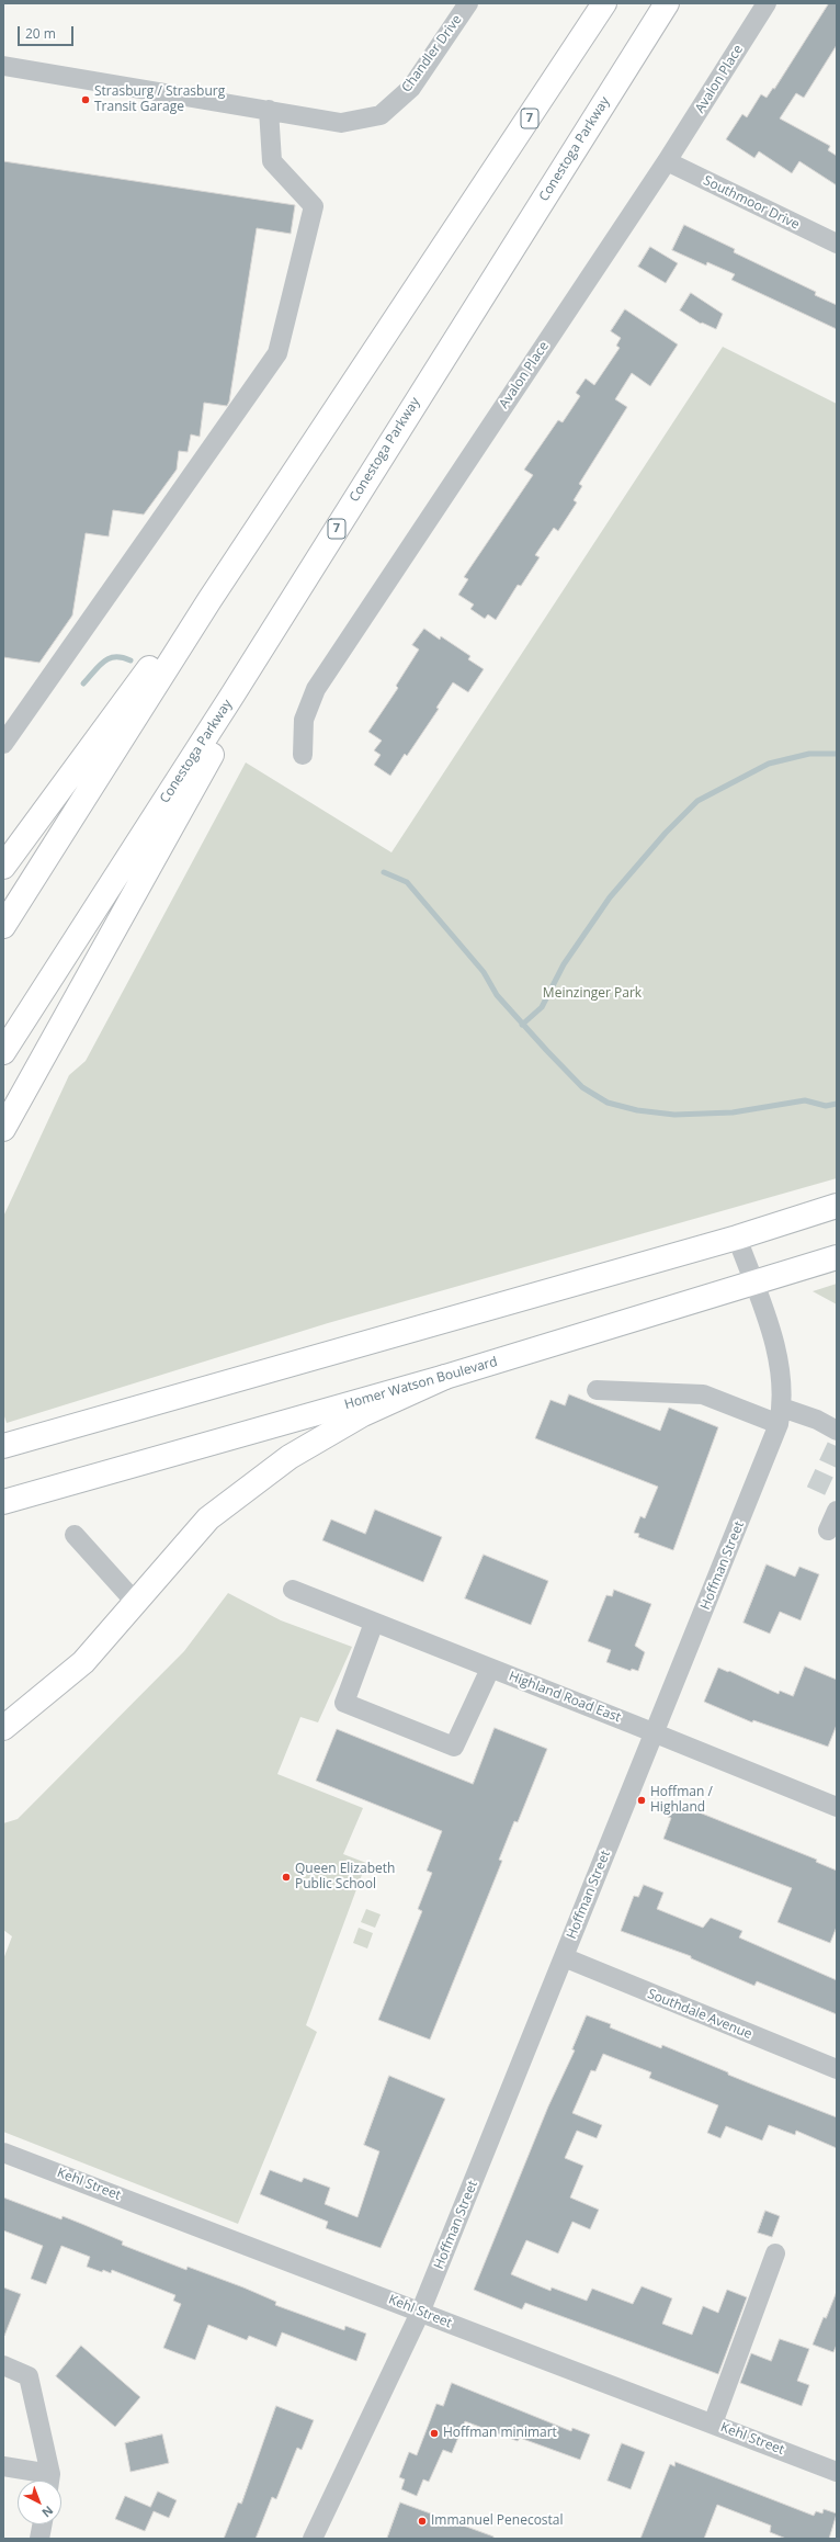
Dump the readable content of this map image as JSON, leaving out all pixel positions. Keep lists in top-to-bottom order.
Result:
{
  "streets": {
    "main road": ["7", "Conestoga Parkway", "Homer Watson Boulevard"],
    "street": [
      "Chandler Drive",
      "Avalon Place",
      "Southmoor Drive",
      "Hoffman Street",
      "Highland Road East",
      "Southdale Avenue",
      "Kehl Street"
    ]
  },
  "crossings": [
    ["Avalon Place", "Southmoor Drive"],
    ["Homer Watson Boulevard", "Hoffman Street"],
    ["Hoffman Street", "Highland Road East"],
    ["Hoffman Street", "Southdale Avenue"],
    ["Hoffman Street", "Kehl Street"]
  ],
  "parks": ["Meinzinger Park"],
  "places": [
    "Strasburg / Strasburg Transit Garage",
    "Hoffman / Highland",
    "Queen Elizabeth Public School",
    "Hoffman minimart",
    "Immanuel Penecostal"
  ],
  "scale_bar": "20 m",
  "north": "bottom right"
}
